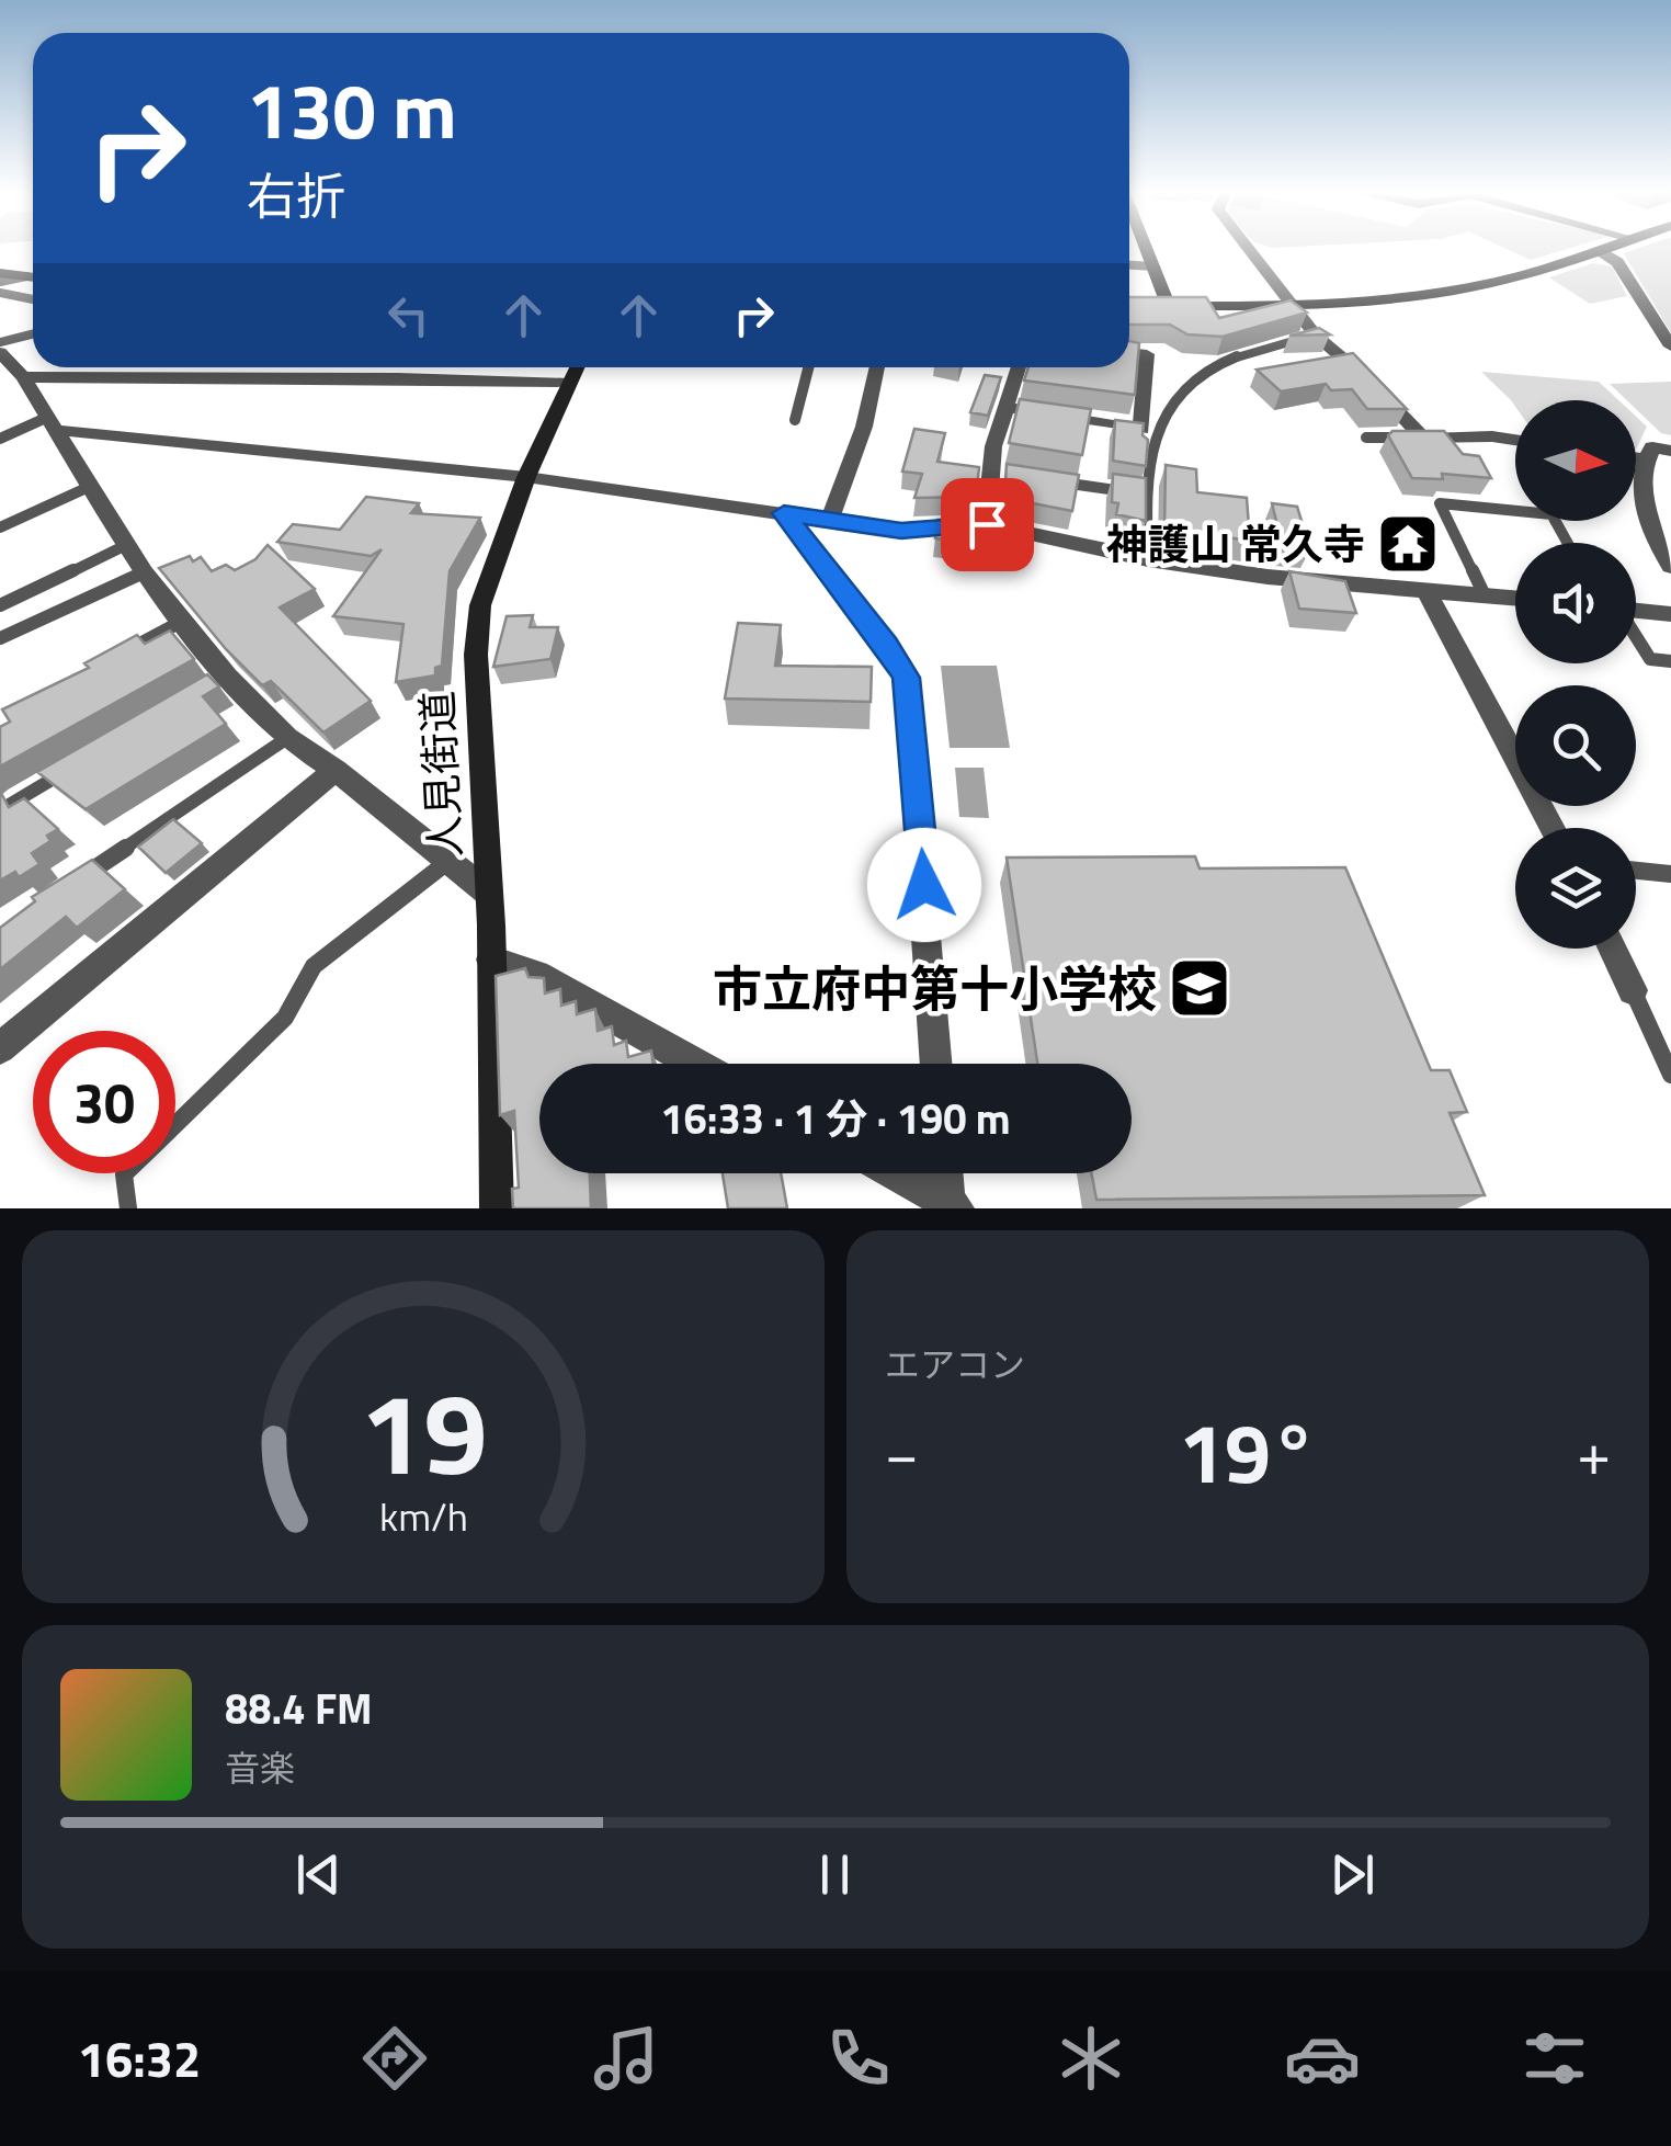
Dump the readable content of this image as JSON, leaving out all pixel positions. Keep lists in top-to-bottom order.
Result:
{
  "streets": {
    "main road": ["人見街道"]
  },
  "places": {
    "temple": ["神護山 常久寺"],
    "school or university": ["市立府中第十小学校"]
  },
  "north": "right",
  "page": {
    "turn": ["130 m", "右折"],
    "limit": "30",
    "trip": "16:33 · 1 分 · 190 m",
    "tile": "エアコン",
    "heat": ["−", "19°", "+"],
    "song": ["88.4 FM", "音楽"],
    "tabs": "16:32",
    "gauge": ["19", "km/h"]
  }
}
